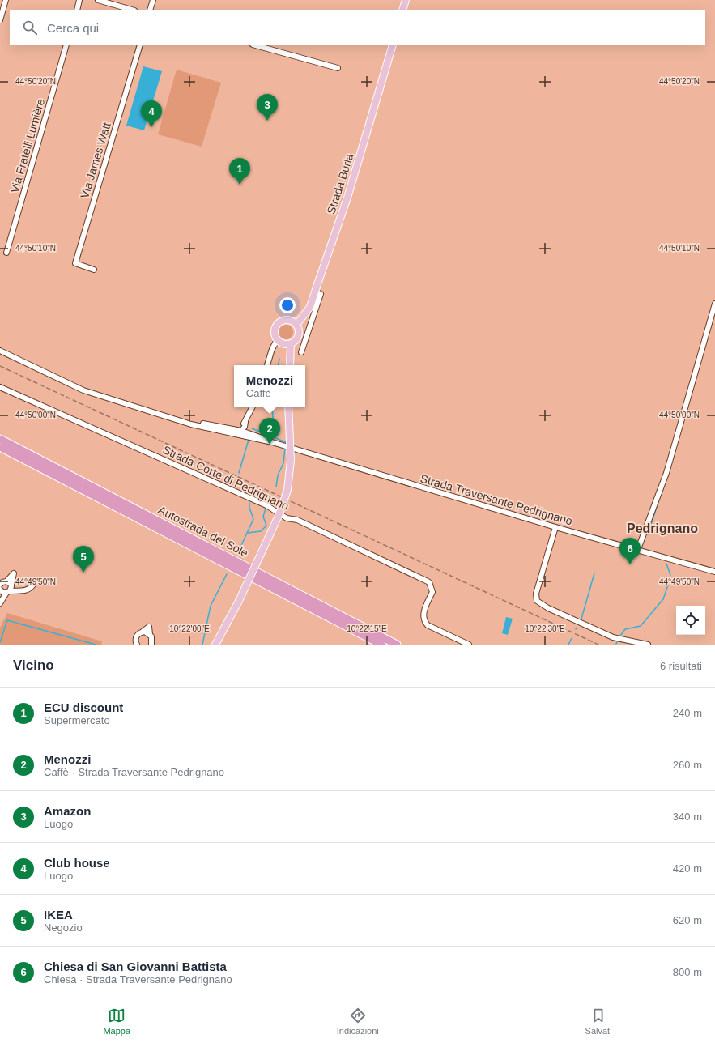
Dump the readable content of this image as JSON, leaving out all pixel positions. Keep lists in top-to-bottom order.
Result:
{
  "streets": {
    "highway": ["Autostrada del Sole"],
    "main road": ["Strada Burla"],
    "street": [
      "Via Fratelli Lumière",
      "Via James Watt",
      "Strada Corte di Pedrignano",
      "Strada Traversante Pedrignano"
    ]
  },
  "districts": ["Pedrignano"],
  "page": {
    "search": "Cerca qui",
    "pins": [
      "3",
      "4",
      "1",
      "2",
      "6",
      "5"
    ],
    "popup": ["Menozzi", "Caffè"],
    "heading": ["Vicino", "6 risultati"],
    "list": [
      {
        "mark": "1",
        "name": "ECU discount",
        "note": "Supermercato",
        "value": "240 m"
      },
      {
        "mark": "2",
        "name": "Menozzi",
        "note": "Caffè · Strada Traversante Pedrignano",
        "value": "260 m"
      },
      {
        "mark": "3",
        "name": "Amazon",
        "note": "Luogo",
        "value": "340 m"
      },
      {
        "mark": "4",
        "name": "Club house",
        "note": "Luogo",
        "value": "420 m"
      },
      {
        "mark": "5",
        "name": "IKEA",
        "note": "Negozio",
        "value": "620 m"
      },
      {
        "mark": "6",
        "name": "Chiesa di San Giovanni Battista",
        "note": "Chiesa · Strada Traversante Pedrignano",
        "value": "800 m"
      }
    ],
    "nav": ["Mappa", "Indicazioni", "Salvati"]
  },
  "coordinates": [
    "44°50'20\"N",
    "44°50'10\"N",
    "44°50'00\"N",
    "44°49'50\"N",
    "10°22'00\"E",
    "10°22'15\"E",
    "10°22'30\"E"
  ]
}
